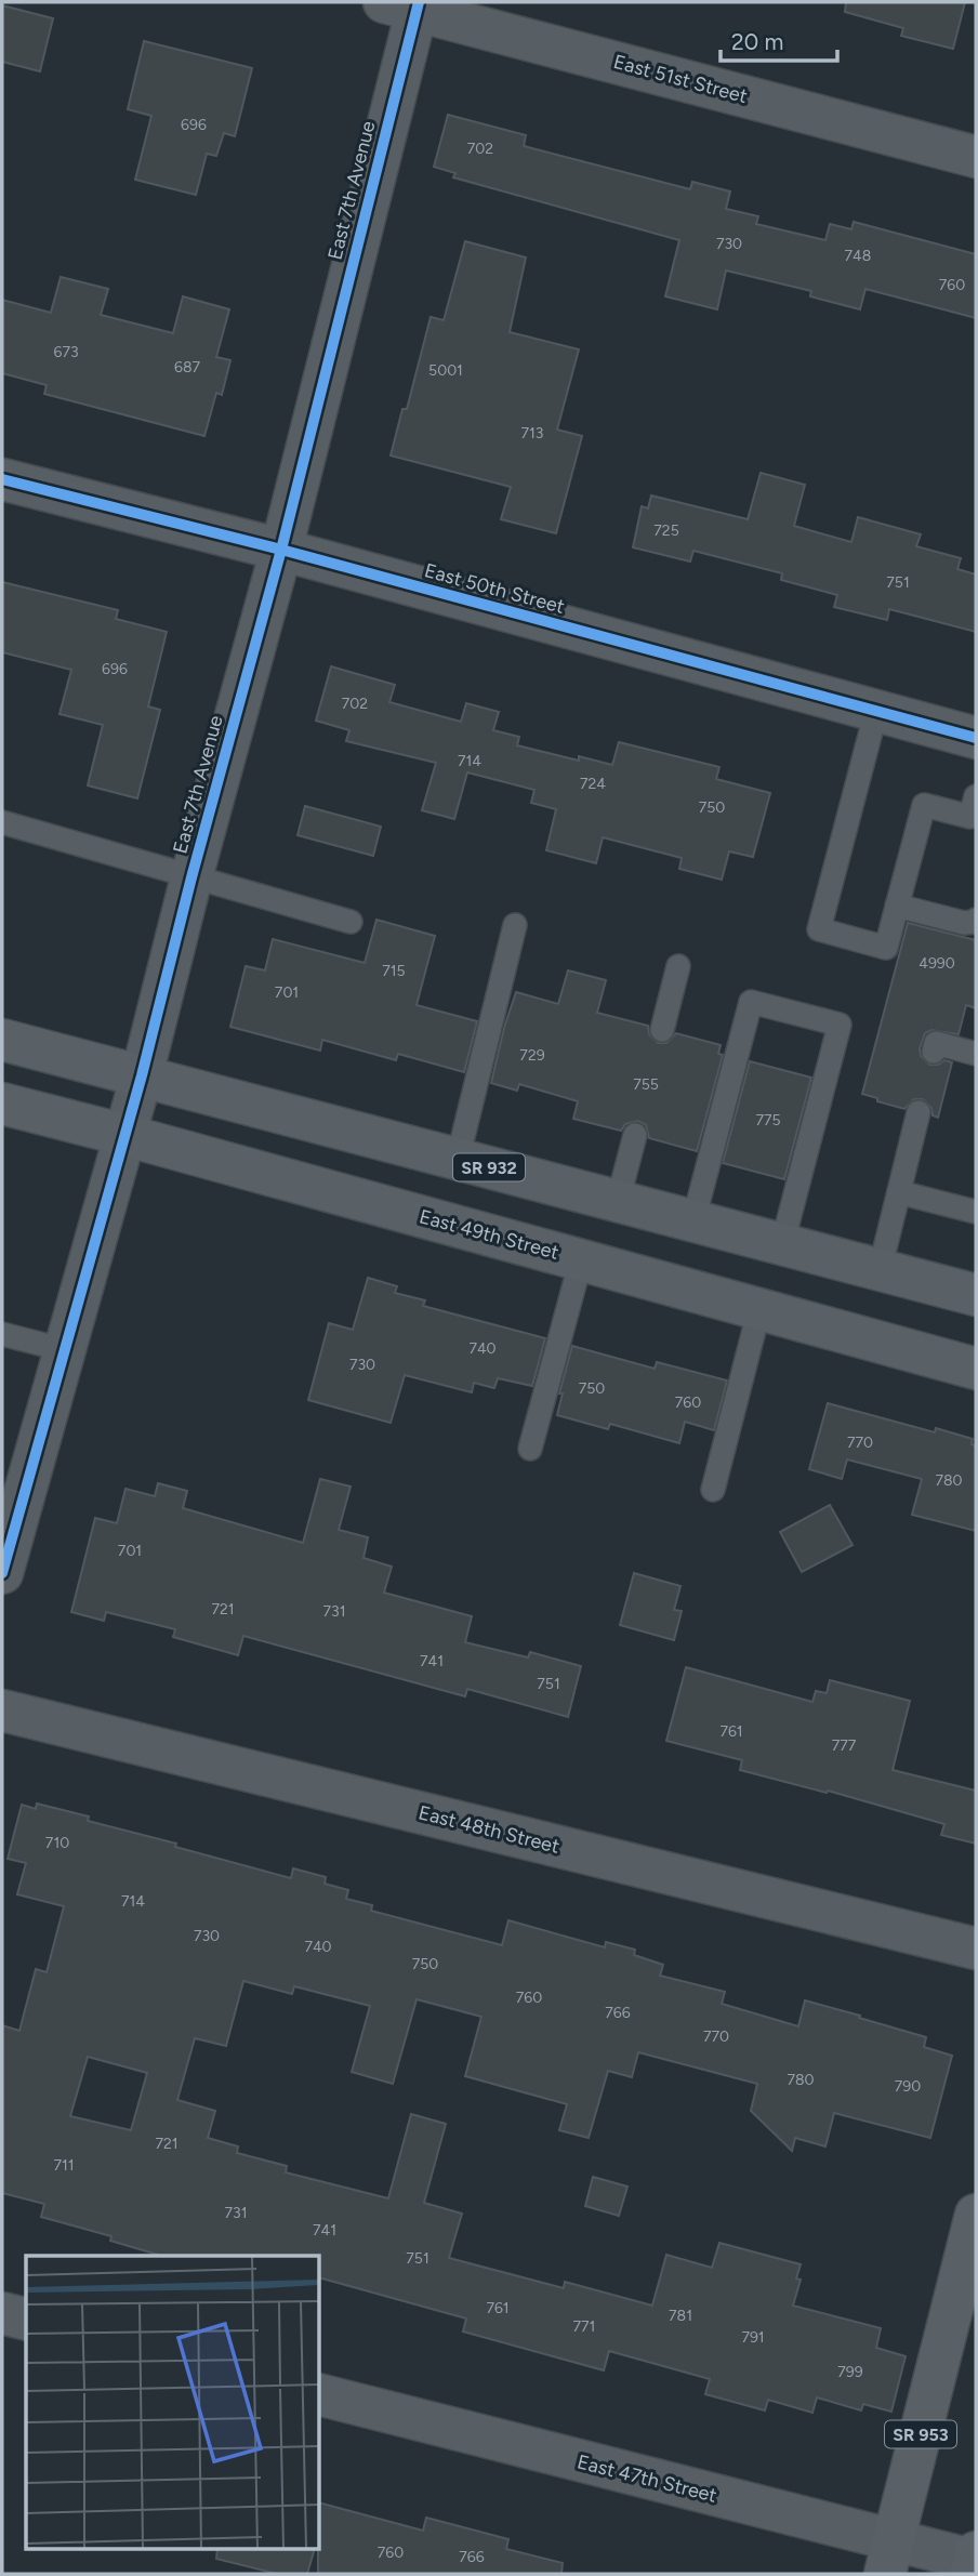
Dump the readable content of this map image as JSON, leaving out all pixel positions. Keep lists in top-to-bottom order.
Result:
{
  "streets": {
    "main road": ["SR 932", "East 49th Street", "SR 953"],
    "street": [
      "East 51st Street",
      "East 7th Avenue",
      "East 50th Street",
      "East 48th Street",
      "East 47th Street"
    ]
  },
  "crossings": [
    ["East 51st Street", "East 7th Avenue"],
    ["East 7th Avenue", "East 50th Street"],
    ["East 7th Avenue", "SR 932"],
    ["East 7th Avenue", "East 49th Street"],
    ["SR 953", "East 47th Street"]
  ],
  "house_numbers": [
    "696",
    "702",
    "730",
    "748",
    "760",
    "673",
    "687",
    "5001",
    "713",
    "725",
    "751",
    "696",
    "702",
    "714",
    "724",
    "750",
    "4990",
    "715",
    "701",
    "729",
    "755",
    "775",
    "740",
    "730",
    "750",
    "760",
    "770",
    "780",
    "701",
    "721",
    "731",
    "741",
    "751",
    "761",
    "777",
    "710",
    "714",
    "730",
    "740",
    "750",
    "760",
    "766",
    "770",
    "780",
    "790",
    "721",
    "711",
    "731",
    "741",
    "751",
    "761",
    "781",
    "771",
    "791",
    "799",
    "760",
    "766"
  ],
  "scale_bar": "20 m"
}
